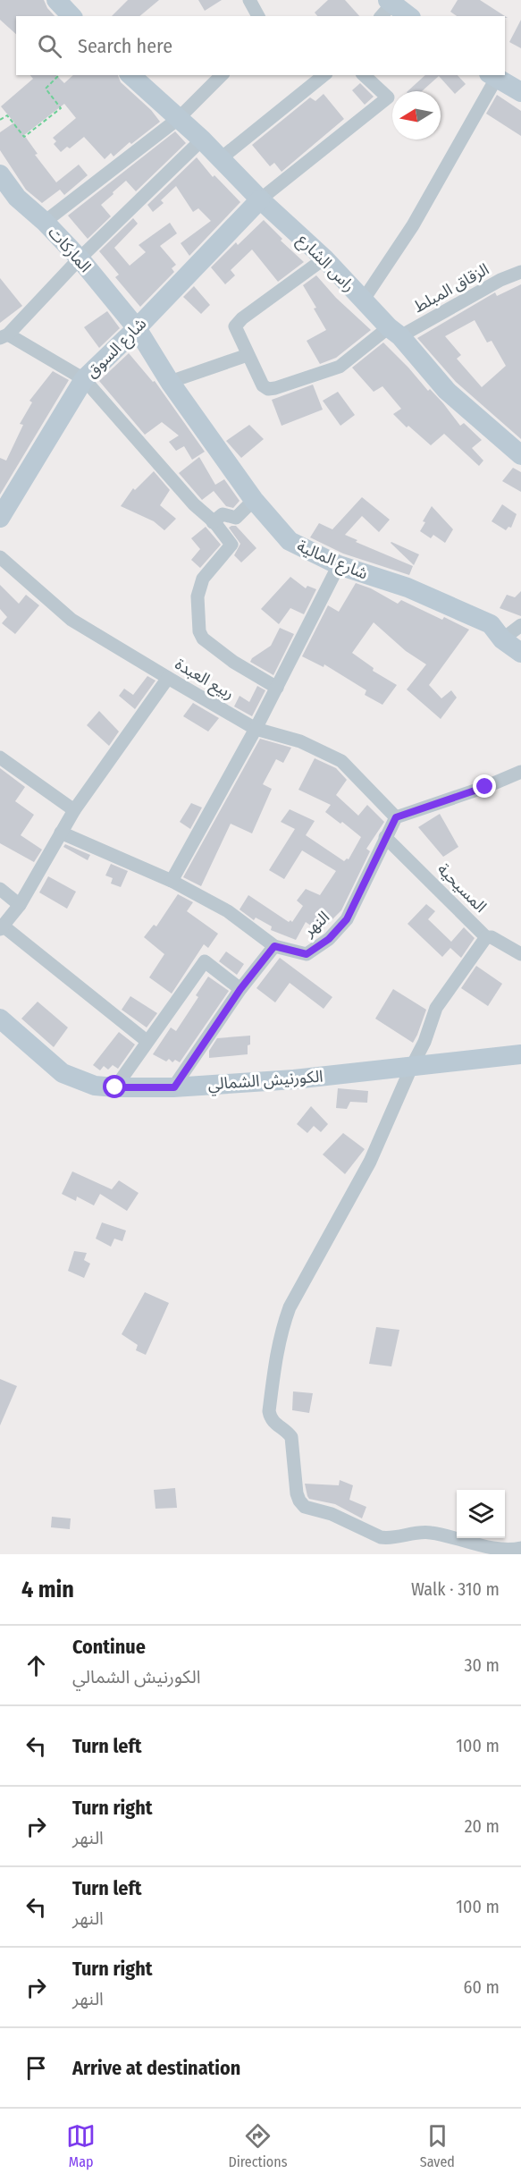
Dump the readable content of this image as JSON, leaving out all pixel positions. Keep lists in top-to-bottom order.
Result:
{
  "streets": {
    "street": [
      "الماركات",
      "راس الشارع",
      "الزقاق المبلط",
      "شارع السوق",
      "شارع المالية",
      "ربيع العبدة",
      "المسيحية",
      "النهر",
      "الكورنيش الشمالي"
    ]
  },
  "crossings": [
    ["الماركات", "شارع السوق"],
    ["الماركات", "شارع المالية"],
    ["راس الشارع", "الزقاق المبلط"],
    ["راس الشارع", "شارع السوق"],
    ["شارع السوق", "شارع المالية"],
    ["ربيع العبدة", "النهر"],
    ["المسيحية", "النهر"]
  ],
  "north": "left",
  "page": {
    "search": "Search here",
    "heading": ["4 min", "Walk · 310 m"],
    "list": [
      ["Continue", "الكورنيش الشمالي", "30 m"],
      ["Turn left", "100 m"],
      ["Turn right", "النهر", "20 m"],
      ["Turn left", "النهر", "100 m"],
      ["Turn right", "النهر", "60 m"],
      "Arrive at destination"
    ],
    "nav": ["Map", "Directions", "Saved"]
  }
}
